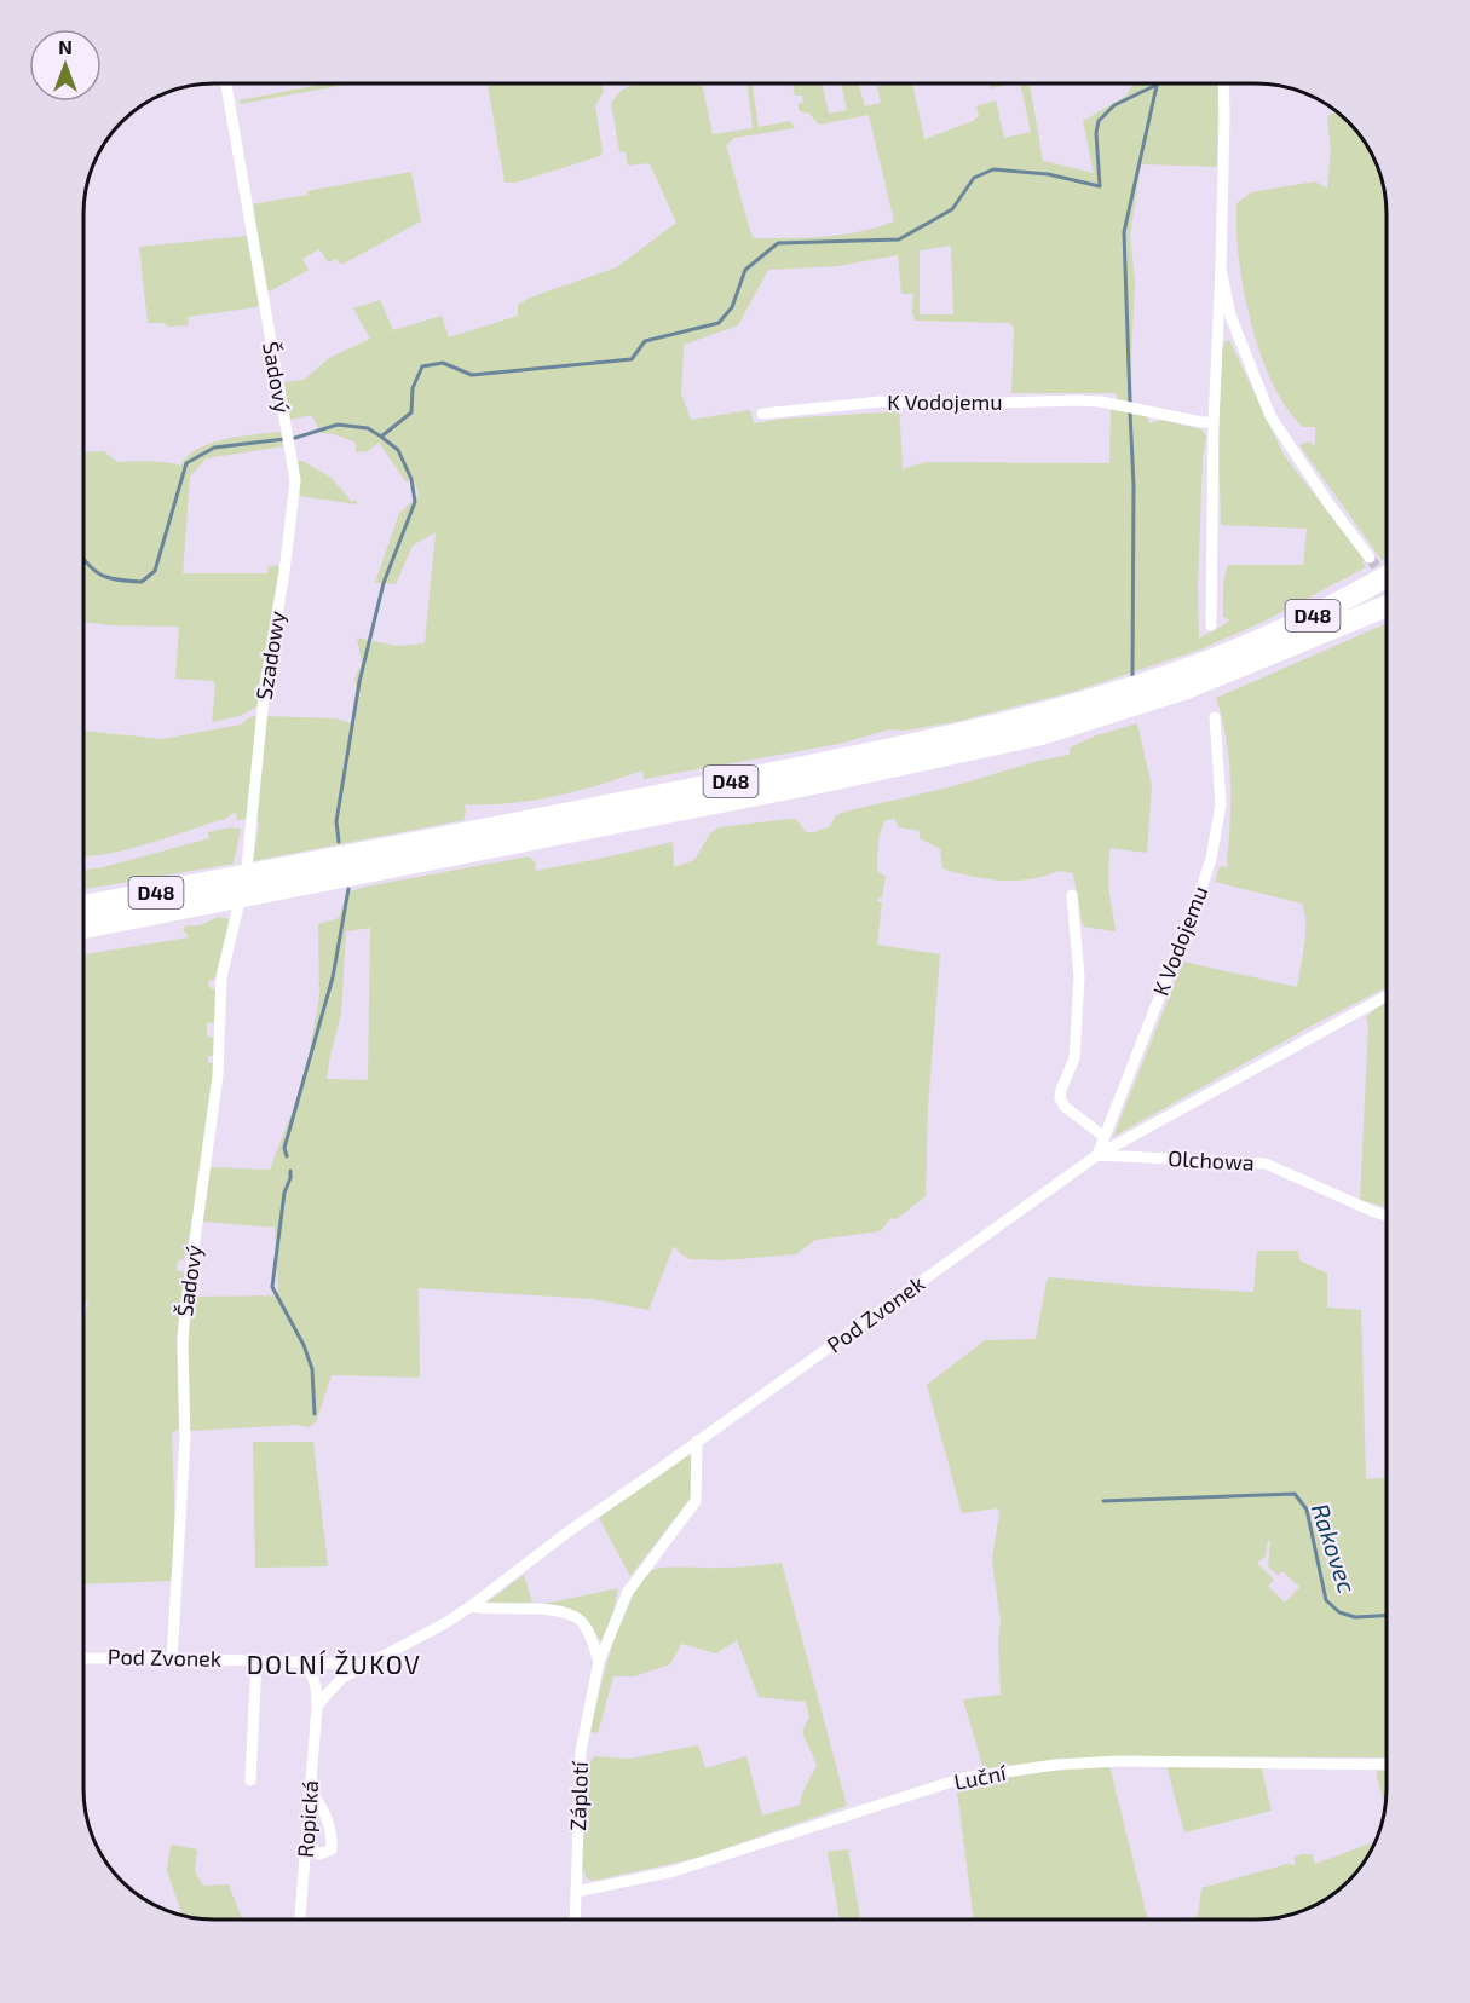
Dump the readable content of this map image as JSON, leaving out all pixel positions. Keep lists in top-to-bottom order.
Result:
{
  "streets": {
    "highway": ["D48"],
    "street": [
      "Šadový",
      "K Vodojemu",
      "Szadowy",
      "Olchowa",
      "Pod Zvonek",
      "Luční",
      "Záplotí",
      "Ropická"
    ]
  },
  "crossings": [
    ["Šadový", "D48"],
    ["Šadový", "Szadowy"],
    ["Šadový", "Pod Zvonek"],
    ["K Vodojemu", "Olchowa"],
    ["K Vodojemu", "Pod Zvonek"],
    ["D48", "Szadowy"],
    ["Olchowa", "Pod Zvonek"],
    ["Pod Zvonek", "Záplotí"],
    ["Pod Zvonek", "Ropická"],
    ["Luční", "Záplotí"]
  ],
  "districts": ["DOLNÍ ŽUKOV"],
  "water": ["Rakovec"],
  "north": "top"
}
